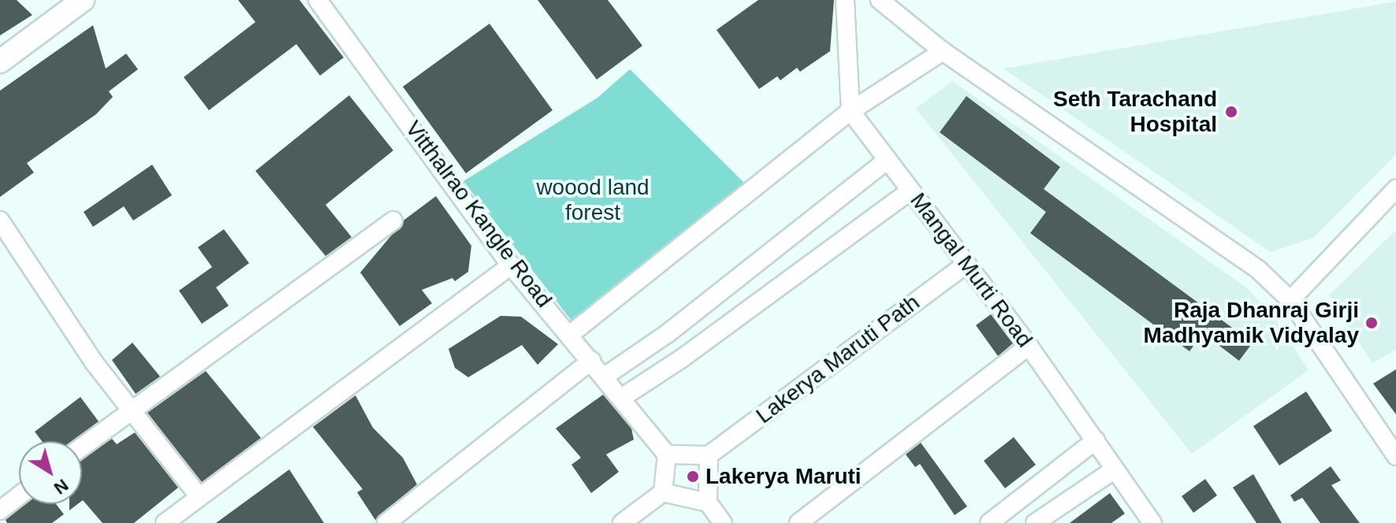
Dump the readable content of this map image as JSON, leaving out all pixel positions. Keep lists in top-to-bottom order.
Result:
{
  "streets": {
    "street": ["Vitthalrao Kangle Road", "Mangal Murti Road", "Lakerya Maruti Path"]
  },
  "crossings": [
    ["Mangal Murti Road", "Lakerya Maruti Path"]
  ],
  "parks": ["woood land forest"],
  "places": ["Seth Tarachand Hospital", "Raja Dhanraj Girji Madhyamik Vidyalay", "Lakerya Maruti"],
  "north": "bottom right"
}
